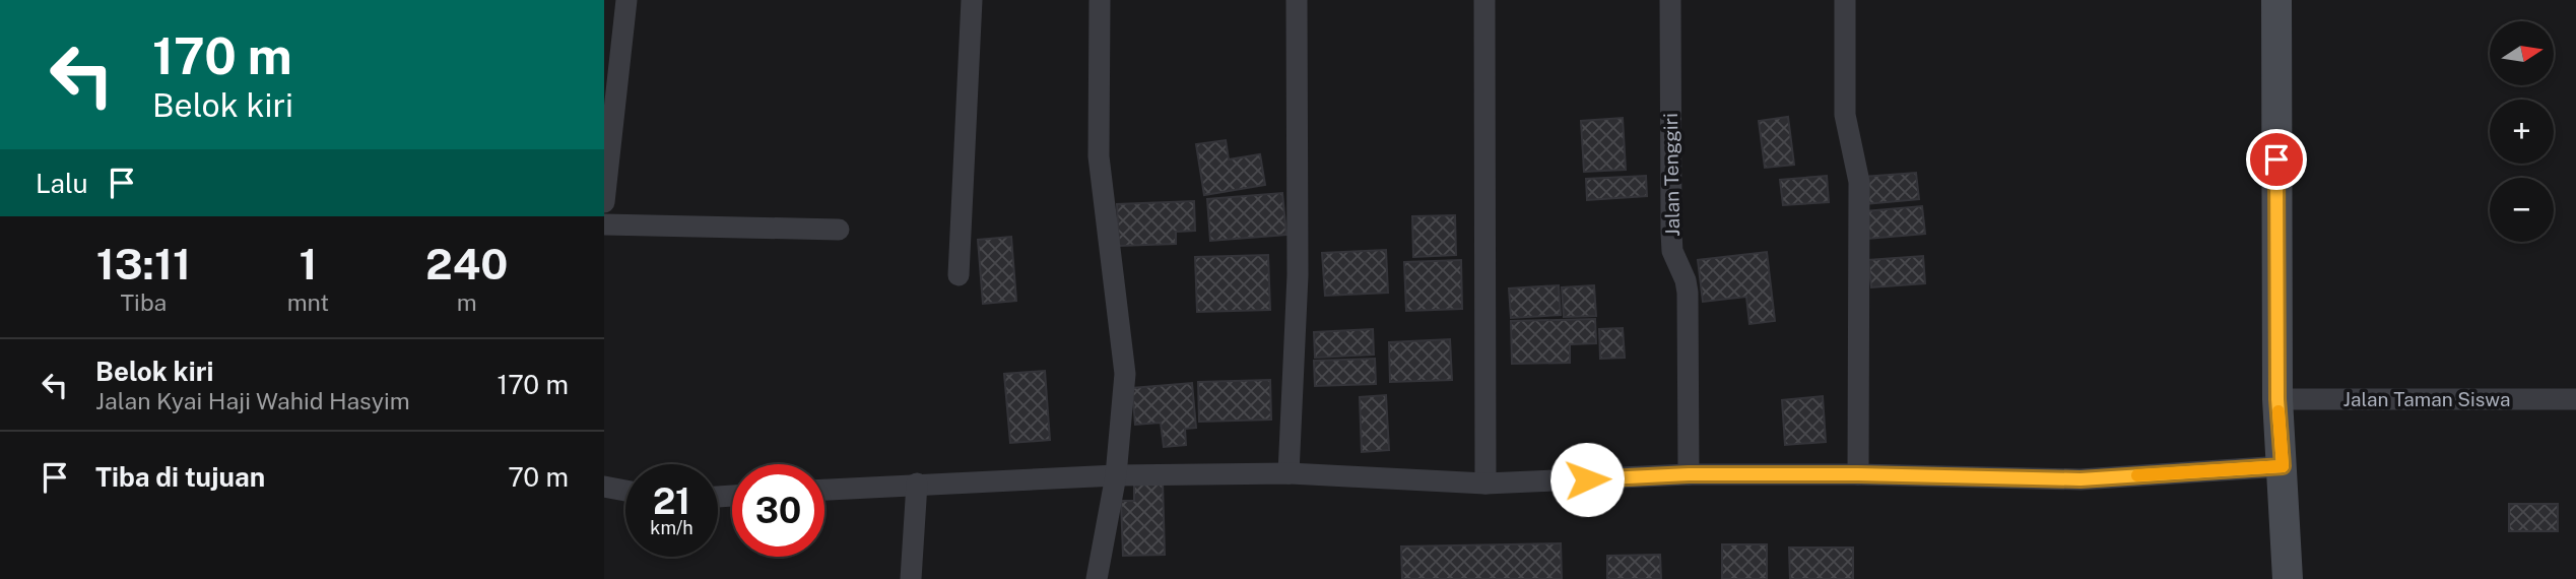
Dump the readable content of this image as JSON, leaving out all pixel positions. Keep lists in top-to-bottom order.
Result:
{
  "streets": {
    "street": ["Jalan Tenggiri", "Jalan Taman Siswa"]
  },
  "north": "right",
  "page": {
    "turn": ["170 m", "Belok kiri"],
    "map_buttons": ["+", "−"],
    "then": "Lalu",
    "eta": [
      "13:11",
      "Tiba",
      "1",
      "mnt",
      "240",
      "m"
    ],
    "list": [
      {
        "name": "Belok kiri",
        "note": "Jalan Kyai Haji Wahid Hasyim",
        "value": "170 m"
      },
      {
        "name": "Tiba di tujuan",
        "value": "70 m"
      }
    ],
    "speed": "21 km/h",
    "limit": "30"
  }
}
